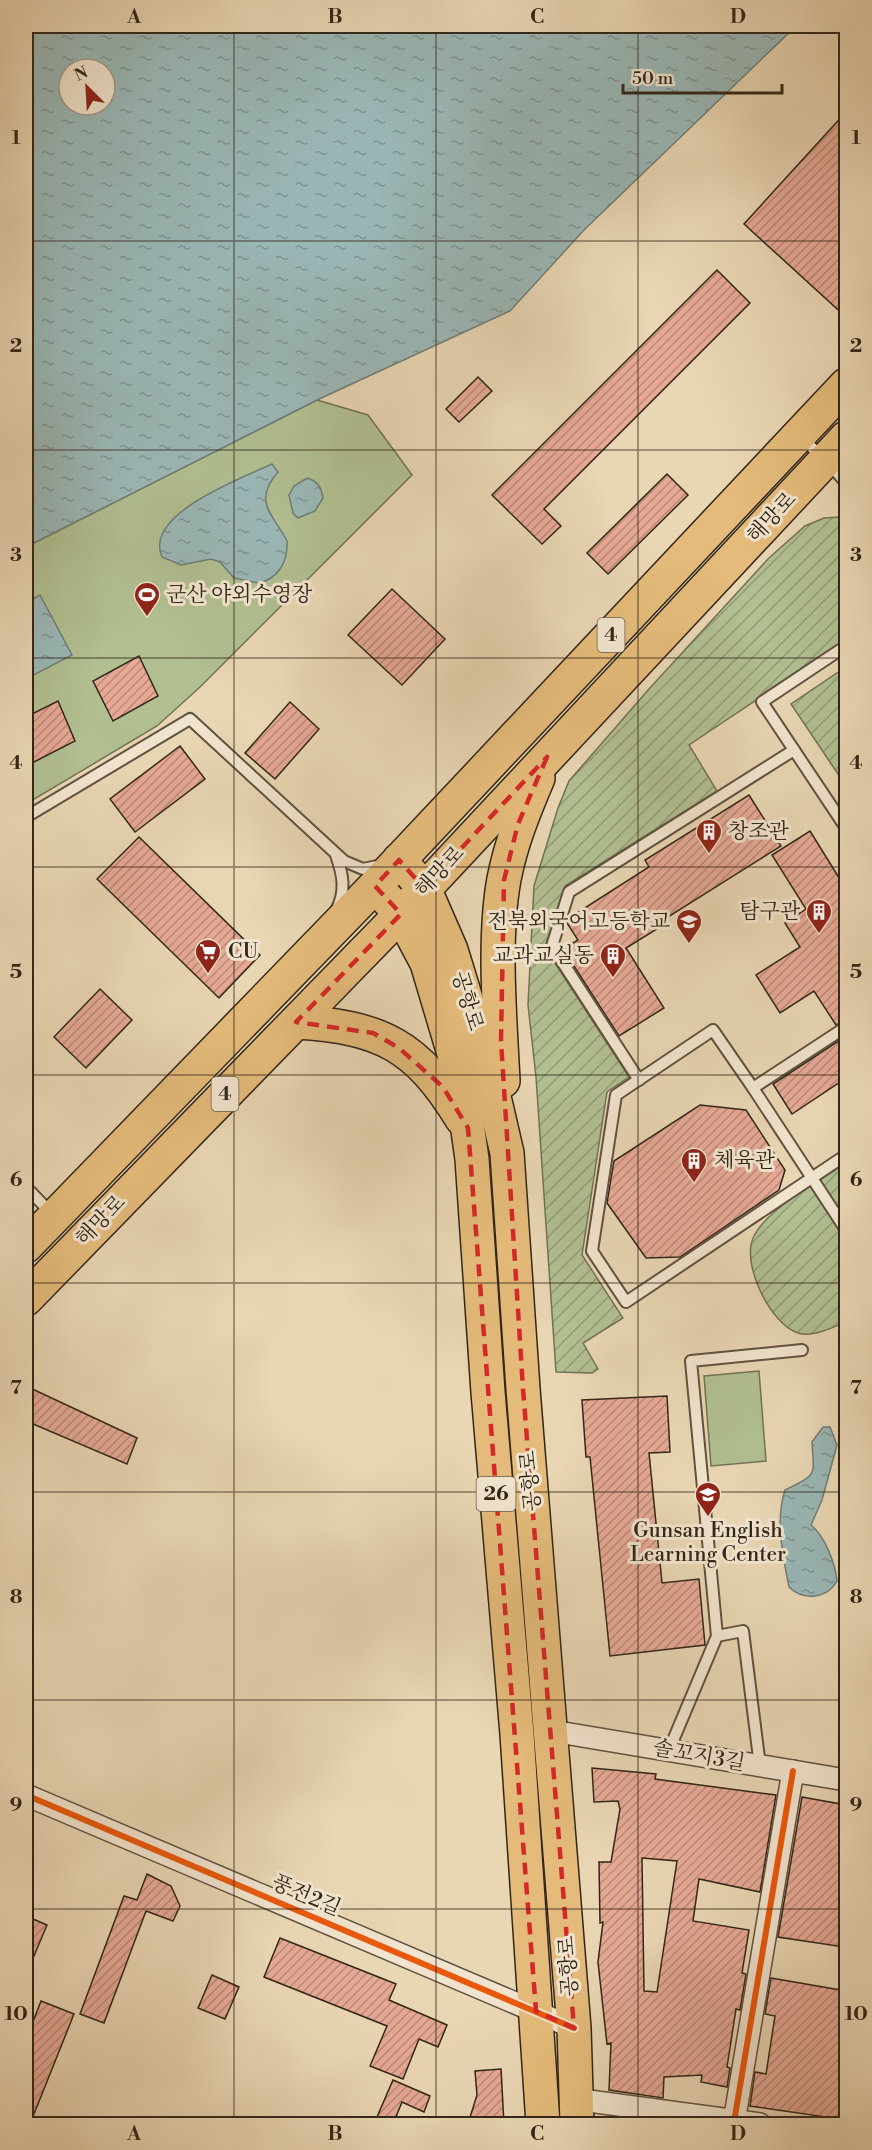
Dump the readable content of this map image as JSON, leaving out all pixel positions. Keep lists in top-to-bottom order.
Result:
{
  "streets": {
    "main road": [
      "해망로",
      "4",
      "공항로",
      "26"
    ],
    "street": ["솔꼬지3길", "풍전2길"]
  },
  "crossings": [
    ["해망로", "공항로"],
    ["해망로", "26"],
    ["공항로", "26"],
    ["공항로", "솔꼬지3길"],
    ["공항로", "풍전2길"]
  ],
  "places": {
    "sports": ["군산 야외수영장"],
    "building": [
      "창조관",
      "탐구관",
      "교과교실동",
      "체육관"
    ],
    "school or university": ["전북외국어고등학교", "Gunsan English Learning Center"],
    "supermarket": ["CU"]
  },
  "scale_bar": "50 m",
  "north": "top left",
  "grid": {
    "columns": [
      "A",
      "B",
      "C",
      "D"
    ],
    "rows": [
      "1",
      "2",
      "3",
      "4",
      "5",
      "6",
      "7",
      "8",
      "9",
      "10"
    ]
  }
}
